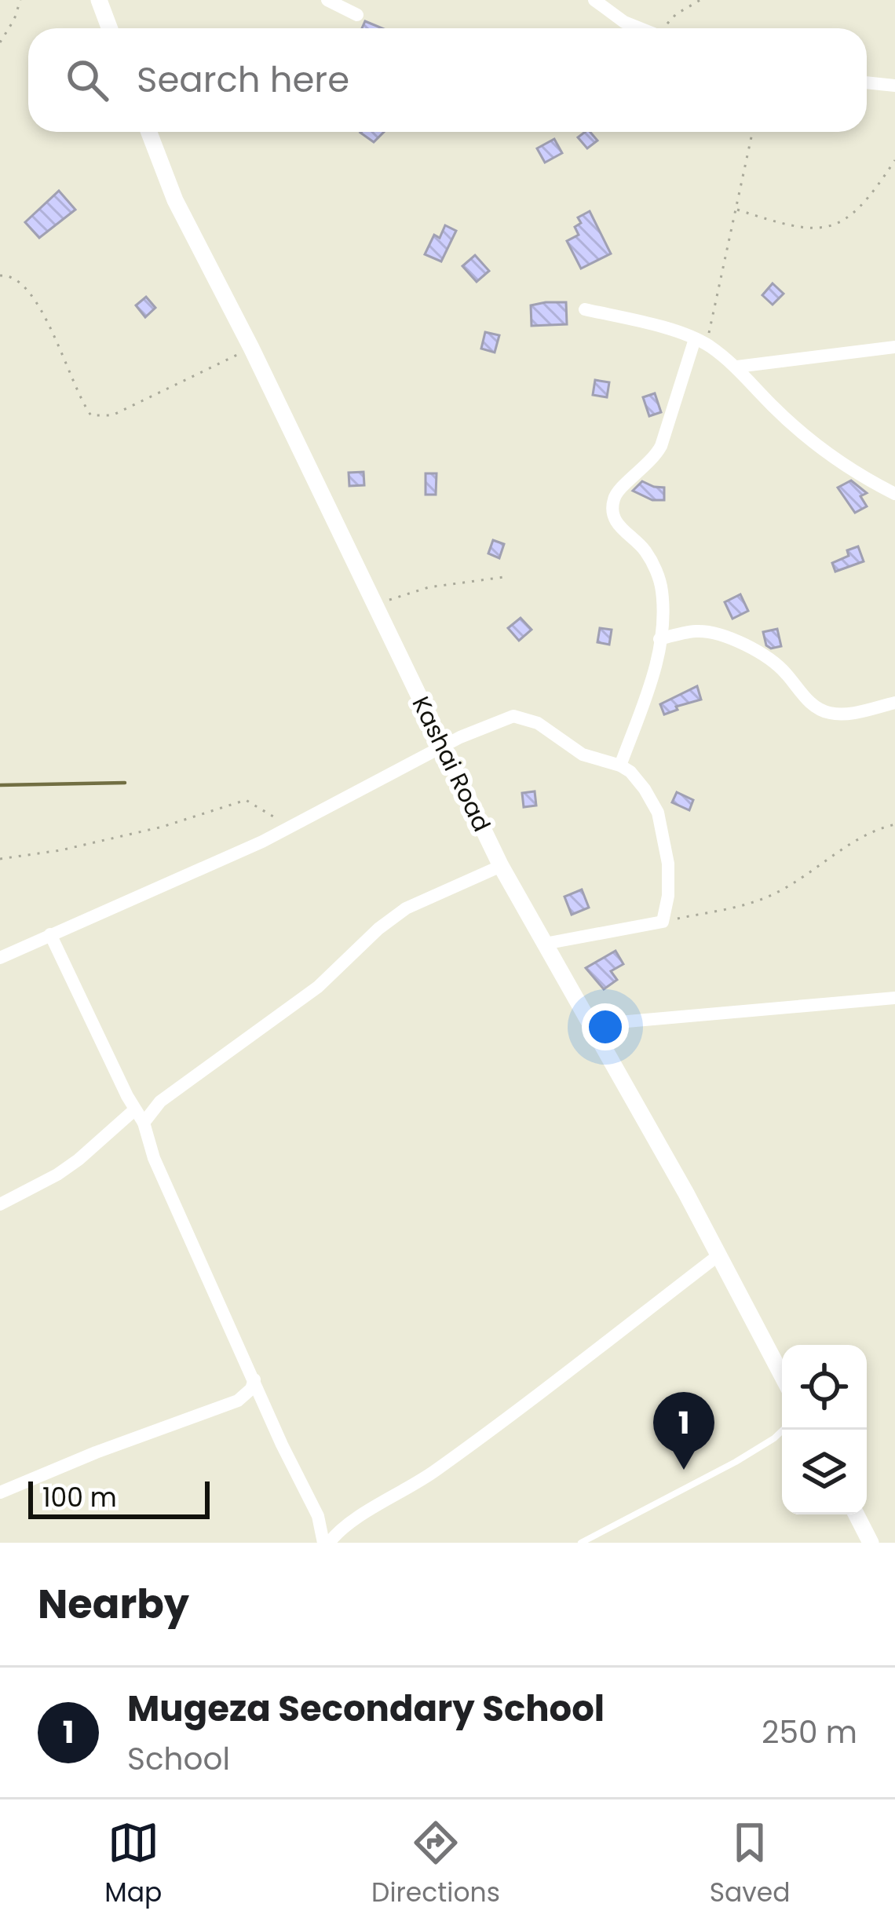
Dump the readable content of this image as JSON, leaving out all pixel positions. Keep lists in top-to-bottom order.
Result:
{
  "streets": {
    "street": ["Kashai Road"]
  },
  "scale_bar": "100 m",
  "page": {
    "search": "Search here",
    "pins": "1",
    "scale": "100 m",
    "heading": "Nearby",
    "list": [
      {
        "mark": "1",
        "name": "Mugeza Secondary School",
        "note": "School",
        "value": "250 m"
      }
    ],
    "nav": ["Map", "Directions", "Saved"]
  }
}
